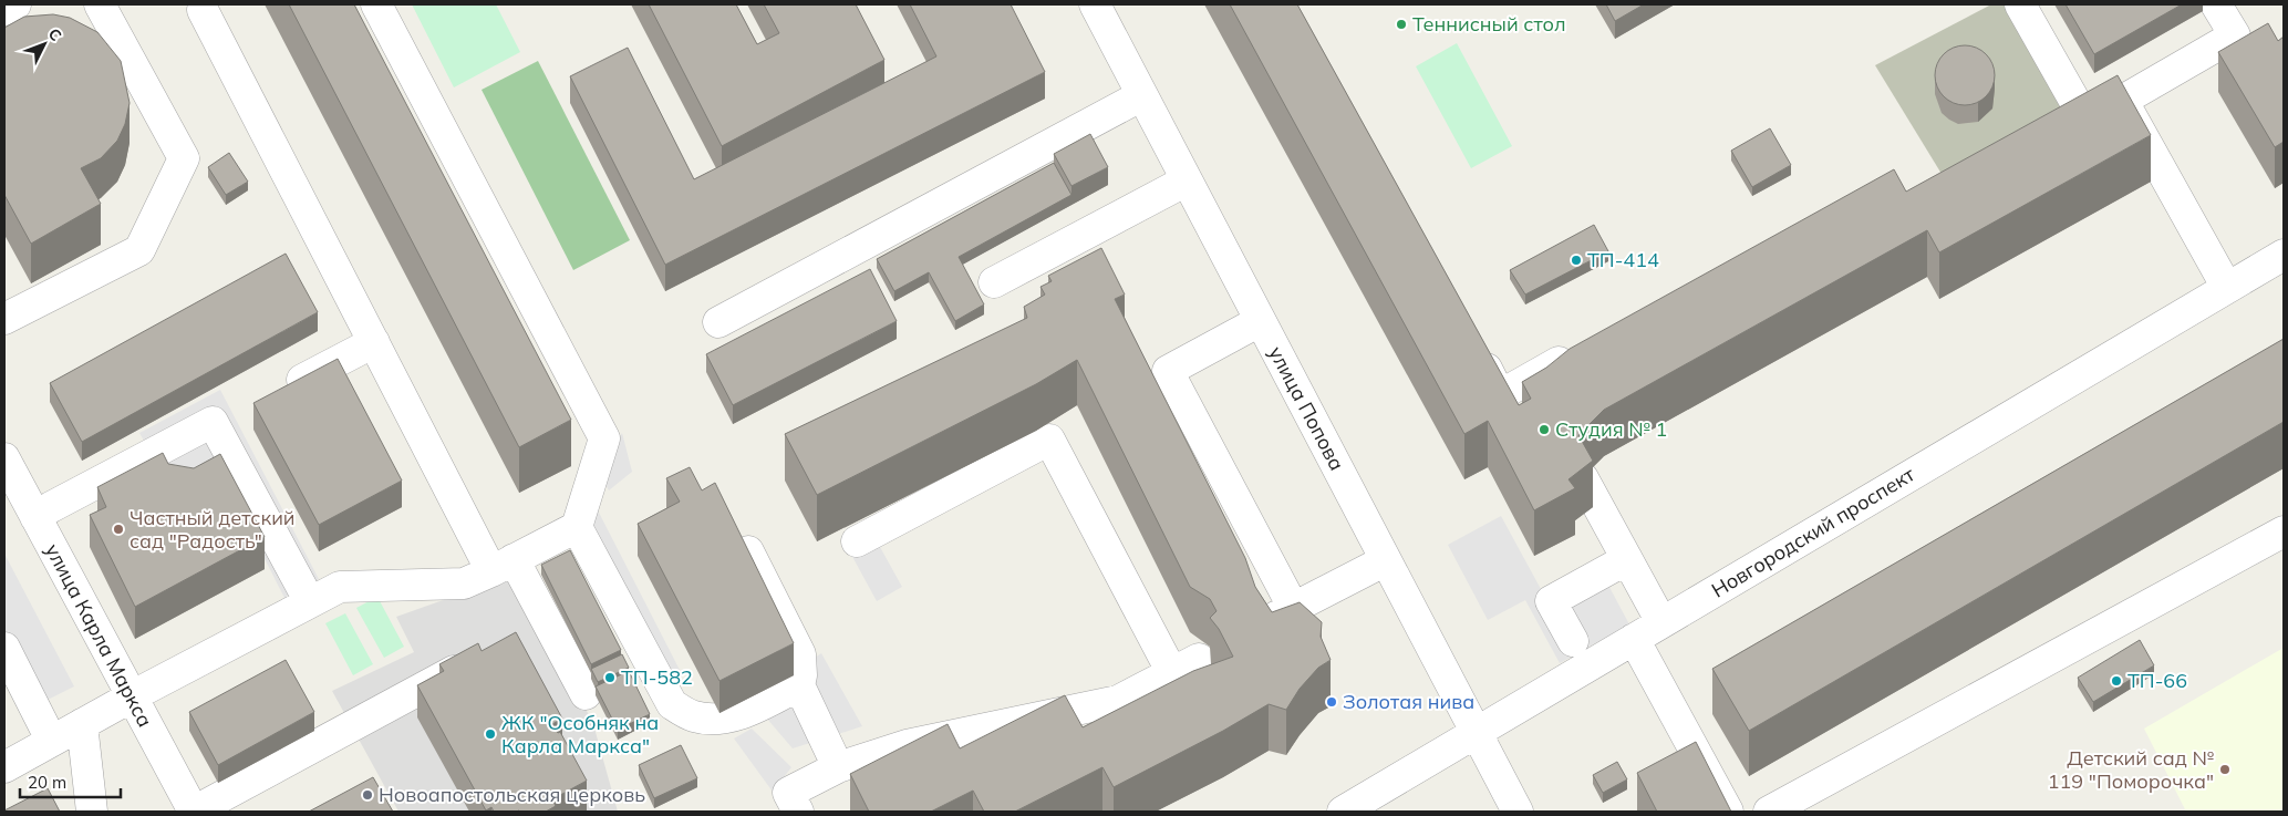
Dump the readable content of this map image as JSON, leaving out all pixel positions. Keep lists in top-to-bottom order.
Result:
{
  "streets": {
    "street": ["улица Попова", "Новгородский проспект", "улица Карла Маркса"]
  },
  "crossings": [
    ["улица Попова", "Новгородский проспект"]
  ],
  "places": [
    "Теннисный стол",
    "ТП-414",
    "Студия № 1",
    "Частный детский сад \"Радость\"",
    "ТП-582",
    "ТП-66",
    "Золотая нива",
    "ЖК \"Особняк на Карла Маркса\"",
    "Детский сад № 119 \"Поморочка\"",
    "Новоапостольская церковь"
  ],
  "scale_bar": "20 m",
  "north": "top right"
}
